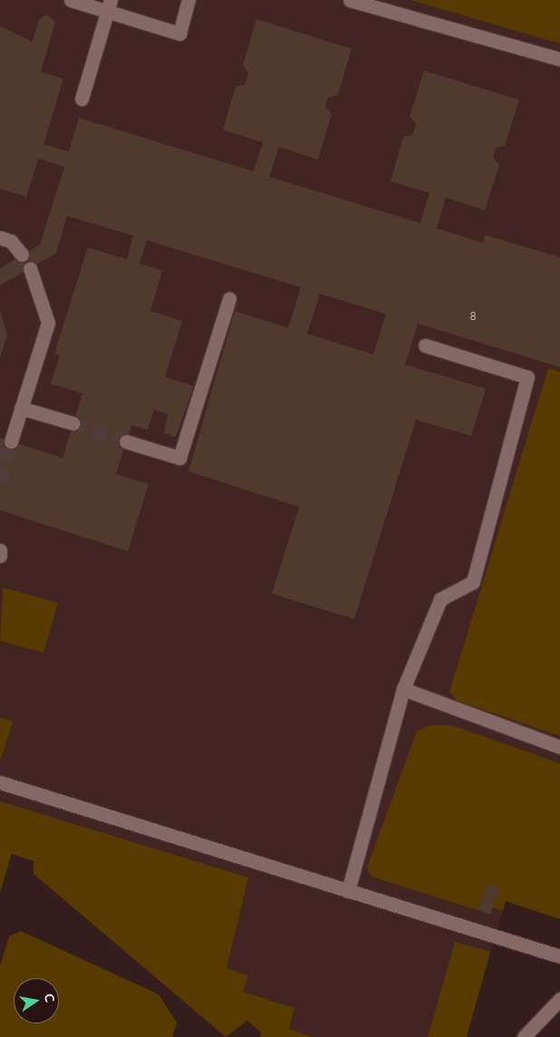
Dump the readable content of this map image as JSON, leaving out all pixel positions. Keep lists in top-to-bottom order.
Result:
{
  "house_numbers": ["8"],
  "north": "right"
}
